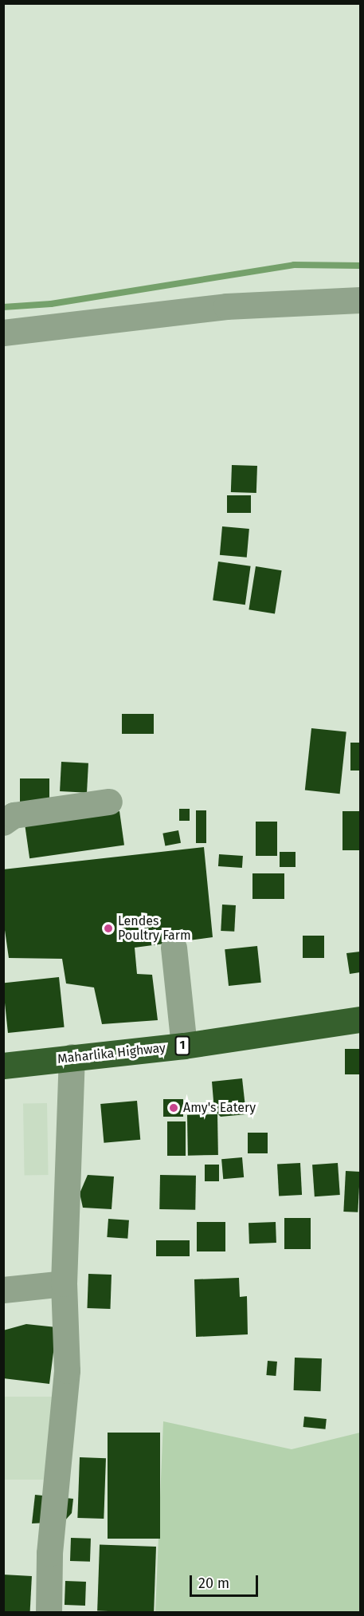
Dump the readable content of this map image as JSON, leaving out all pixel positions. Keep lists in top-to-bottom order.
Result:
{
  "streets": {
    "highway": ["1", "Maharlika Highway"]
  },
  "places": ["Lendes Poultry Farm", "Amy's Eatery"],
  "scale_bar": "20 m"
}
